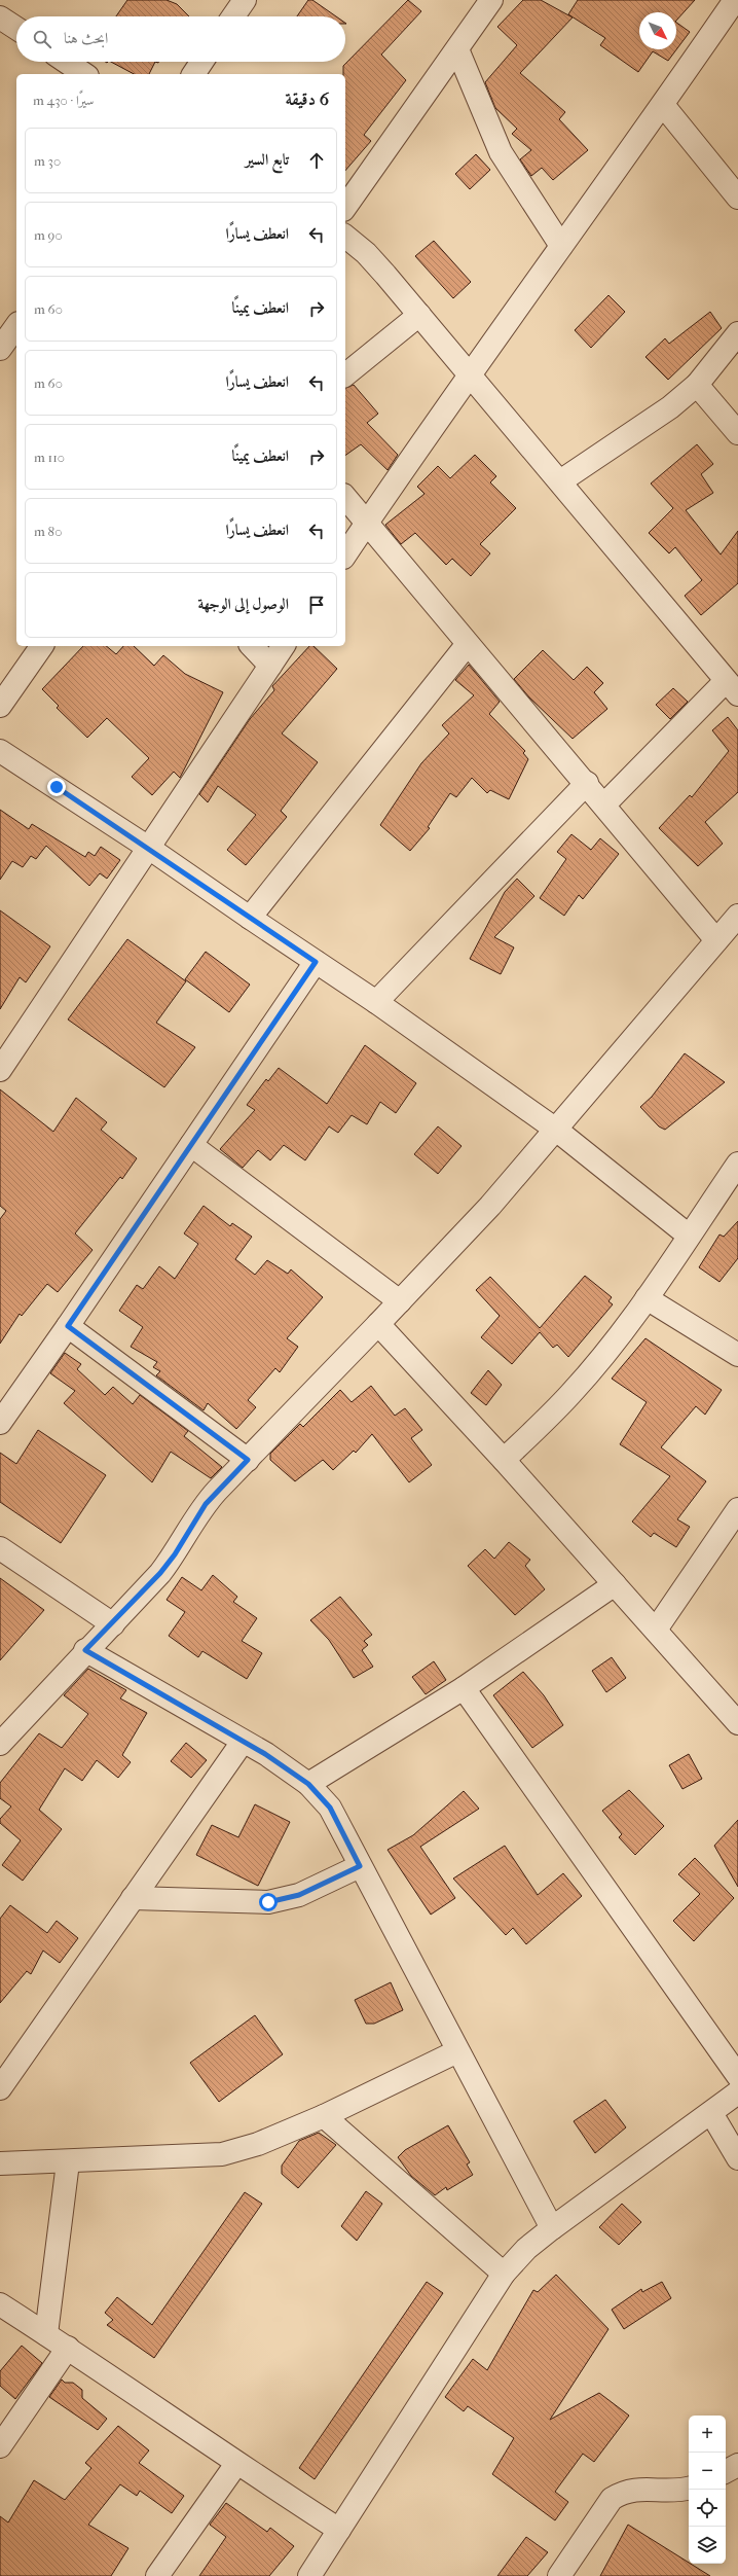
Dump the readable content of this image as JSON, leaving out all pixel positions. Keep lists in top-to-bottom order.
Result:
{
  "north": "bottom right",
  "page": {
    "search": "ابحث هنا",
    "heading": ["6 دقيقة", "سيرًا · 430 m"],
    "list": [
      ["تابع السير", "30 m"],
      ["انعطف يسارًا", "90 m"],
      ["انعطف يمينًا", "60 m"],
      ["انعطف يسارًا", "60 m"],
      ["انعطف يمينًا", "110 m"],
      ["انعطف يسارًا", "80 m"],
      "الوصول إلى الوجهة"
    ],
    "map_buttons": ["+", "−"]
  }
}
